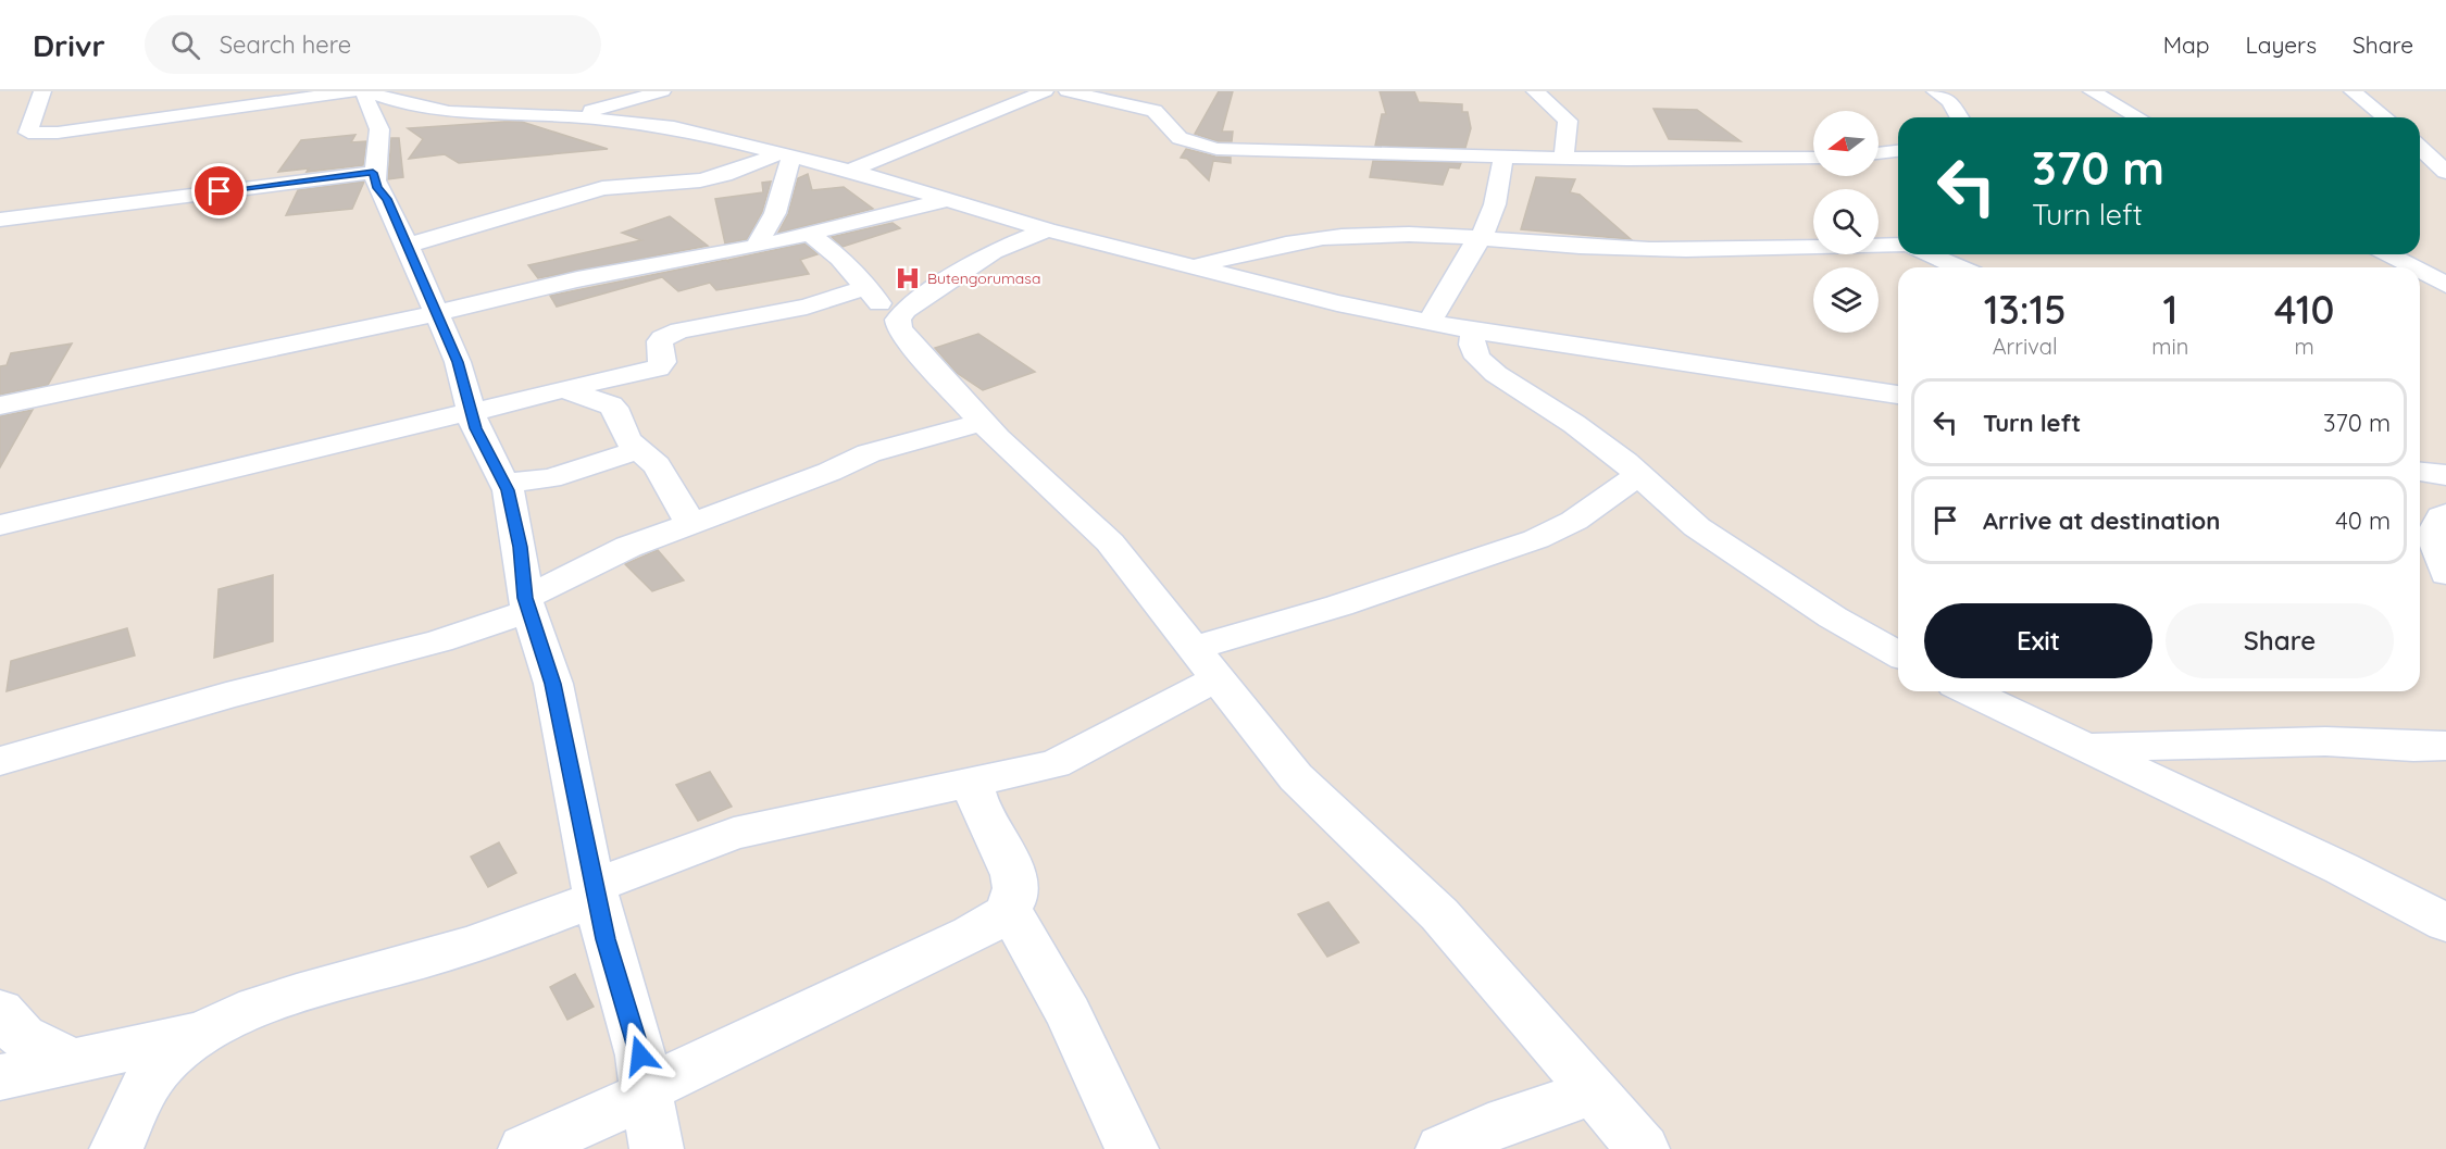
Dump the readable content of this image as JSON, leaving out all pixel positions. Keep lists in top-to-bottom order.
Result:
{
  "places": {
    "hospital": ["Butengorumasa"]
  },
  "north": "left",
  "page": {
    "header": "Drivr",
    "search": "Search here",
    "nav": ["Map", "Layers", "Share"],
    "turn": ["370 m", "Turn left"],
    "eta": [
      "13:15",
      "Arrival",
      "1",
      "min",
      "410",
      "m"
    ],
    "list": [
      {
        "name": "Turn left",
        "value": "370 m"
      },
      {
        "name": "Arrive at destination",
        "value": "40 m"
      }
    ],
    "buttons": ["Exit", "Share"]
  }
}
